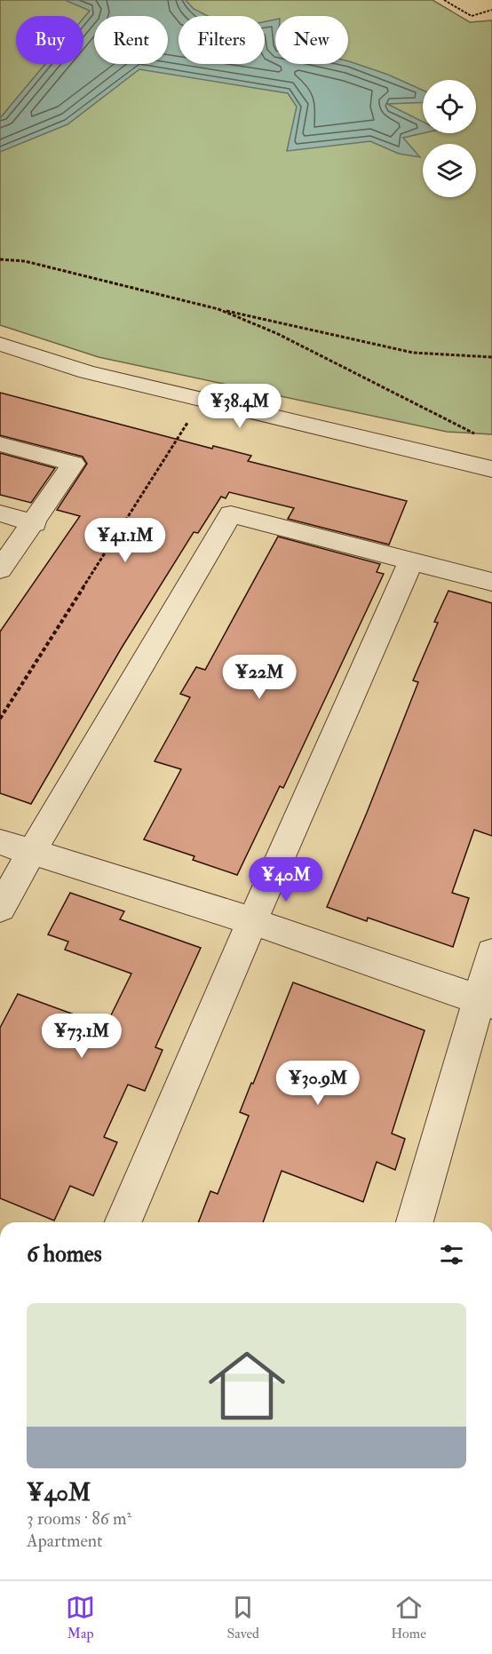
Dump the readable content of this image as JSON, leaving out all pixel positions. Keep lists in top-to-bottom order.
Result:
{
  "page": {
    "chip": [
      "Buy",
      "Rent",
      "Filters",
      "New"
    ],
    "price": [
      "¥38.4M",
      "¥41.1M",
      "¥22M",
      "¥40M",
      "¥73.1M",
      "¥30.9M"
    ],
    "heading": "6 homes",
    "list": [
      {
        "name": "¥40M",
        "note": "3 rooms · 86 m² · Apartment"
      }
    ],
    "tabs": ["Map", "Saved", "Home"]
  }
}
